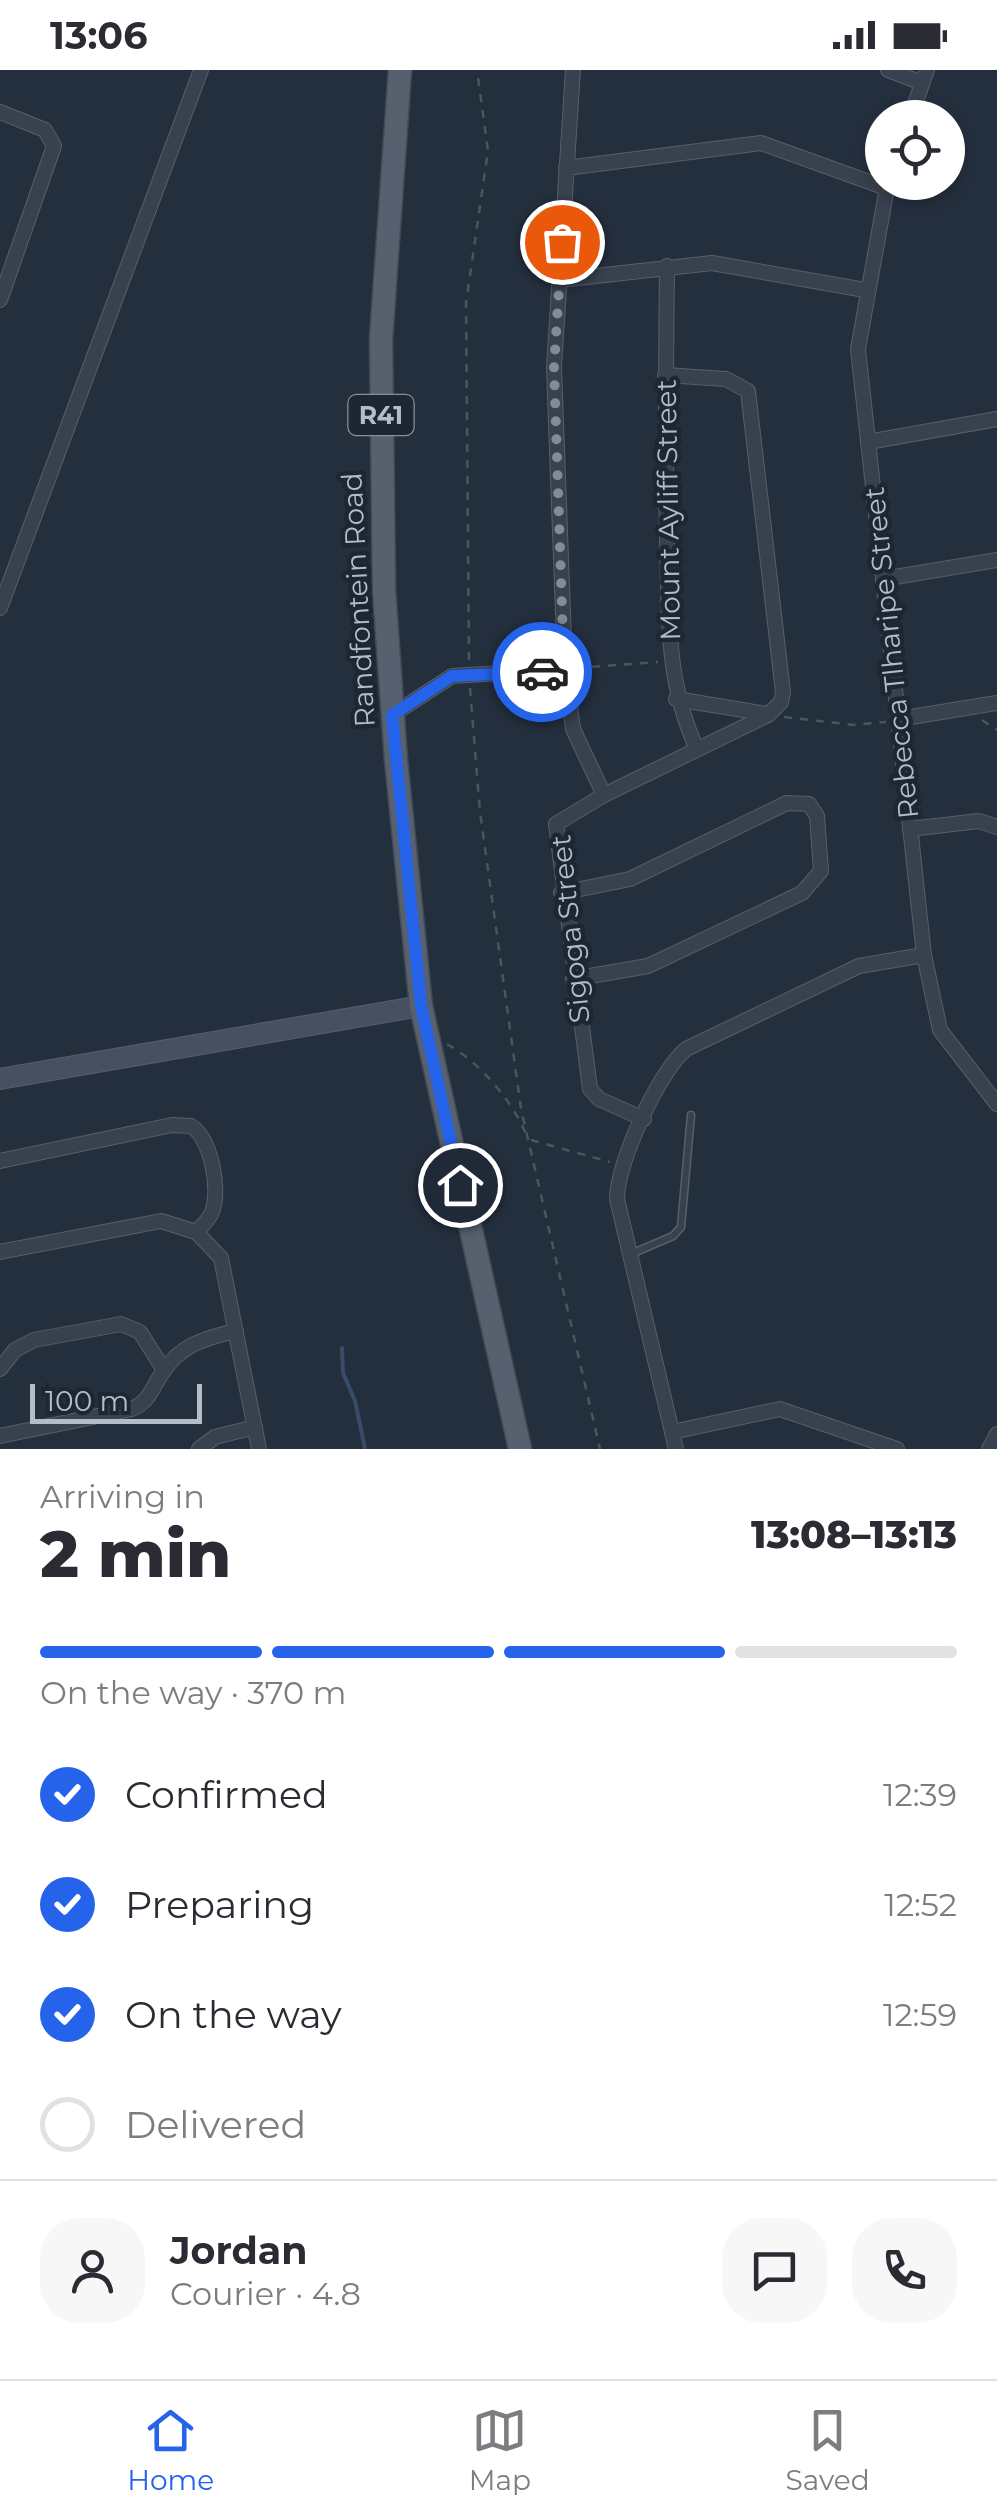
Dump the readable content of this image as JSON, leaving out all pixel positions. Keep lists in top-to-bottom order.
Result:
{
  "streets": {
    "main road": ["R41", "Randfontein Road"],
    "street": ["Mount Ayliff Street", "Rebecca Tlharipe Street", "Sigoga Street"]
  },
  "crossings": [
    ["Mount Ayliff Street", "Sigoga Street"]
  ],
  "scale_bar": "100 m",
  "page": {
    "status": "13:06",
    "scale": "100 m",
    "heading": ["2 min", "Arriving in", "13:08–13:13"],
    "panel": ["Jordan", "Courier · 4.8"],
    "bar": "On the way · 370 m",
    "list": [
      ["Confirmed", "12:39"],
      ["Preparing", "12:52"],
      ["On the way", "12:59"],
      "Delivered"
    ],
    "tabs": ["Home", "Map", "Saved"]
  }
}
